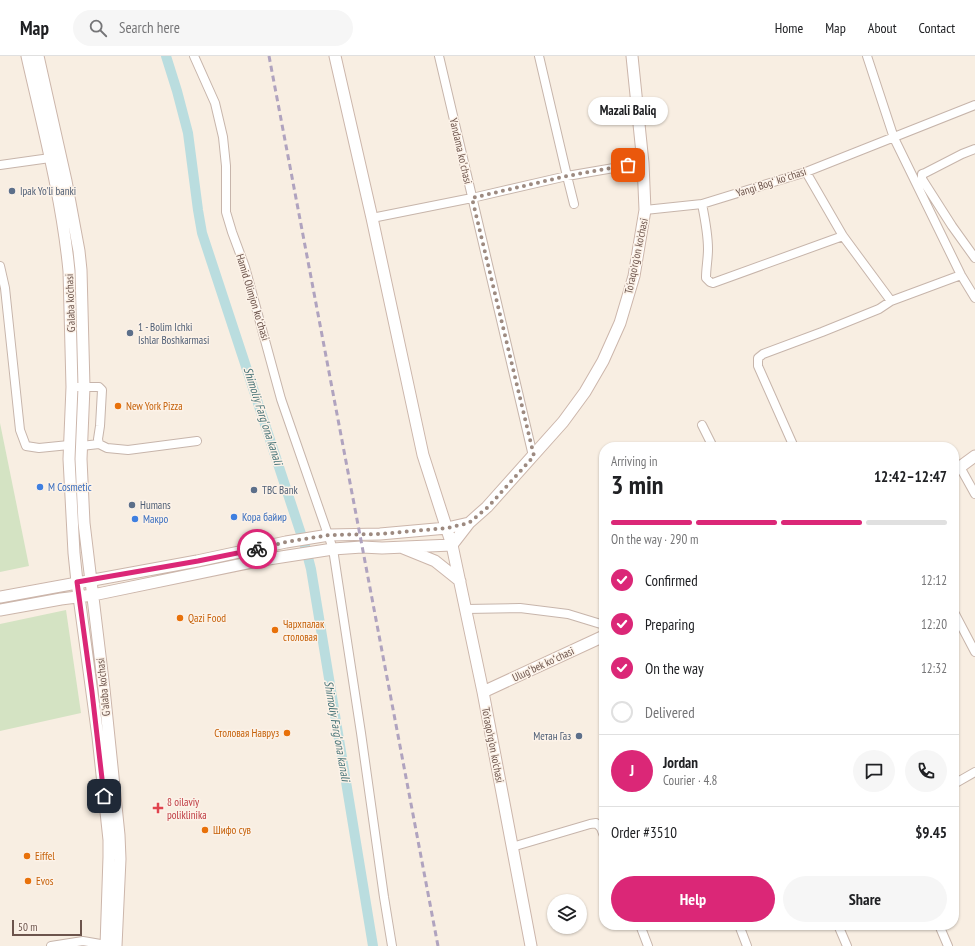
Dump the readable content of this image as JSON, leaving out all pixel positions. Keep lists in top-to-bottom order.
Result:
{
  "streets": {
    "main road": ["To'raqo'rg'on ko'chasi", "G'alaba ko'chasi", "Ulugʻbek koʻchasi"],
    "street": ["Yandama koʻchasi", "Yangi Bogʻ koʻchasi", "Hamid Olimjon koʻchasi"]
  },
  "crossings": [
    ["Yandama koʻchasi", "To'raqo'rg'on ko'chasi"],
    ["Yangi Bogʻ koʻchasi", "To'raqo'rg'on ko'chasi"],
    ["To'raqo'rg'on ko'chasi", "Ulugʻbek koʻchasi"]
  ],
  "water": ["Shimoliy Fargʻona kanali"],
  "places": {
    "other": [
      "Mazali Baliq",
      "Ipak Yo'li banki",
      "1 - Bolim Ichki Ishlar Boshkarmasi",
      "New York Pizza",
      "M Cosmetic",
      "TBC Bank",
      "Humans",
      "Кора байир",
      "Макро",
      "Qazi Food",
      "Чархпалак столовая",
      "Столовая Навруз",
      "Метан Газ",
      "Шифо сув",
      "Eiffel",
      "Evos"
    ],
    "health": ["8 oilaviy poliklinika"]
  },
  "scale_bar": "50 m",
  "page": {
    "header": "Map",
    "search": "Search here",
    "nav": [
      "Home",
      "Map",
      "About",
      "Contact"
    ],
    "bubble": "Mazali Baliq",
    "heading": ["3 min", "Arriving in", "12:42–12:47"],
    "panel": [
      "Jordan",
      "Courier · 4.8",
      "Order #3510",
      "$9.45"
    ],
    "bar": "On the way · 290 m",
    "list": [
      ["Confirmed", "12:12"],
      ["Preparing", "12:20"],
      ["On the way", "12:32"],
      "Delivered"
    ],
    "round": "J",
    "buttons": ["Help", "Share"],
    "scale": "50 m"
  }
}
